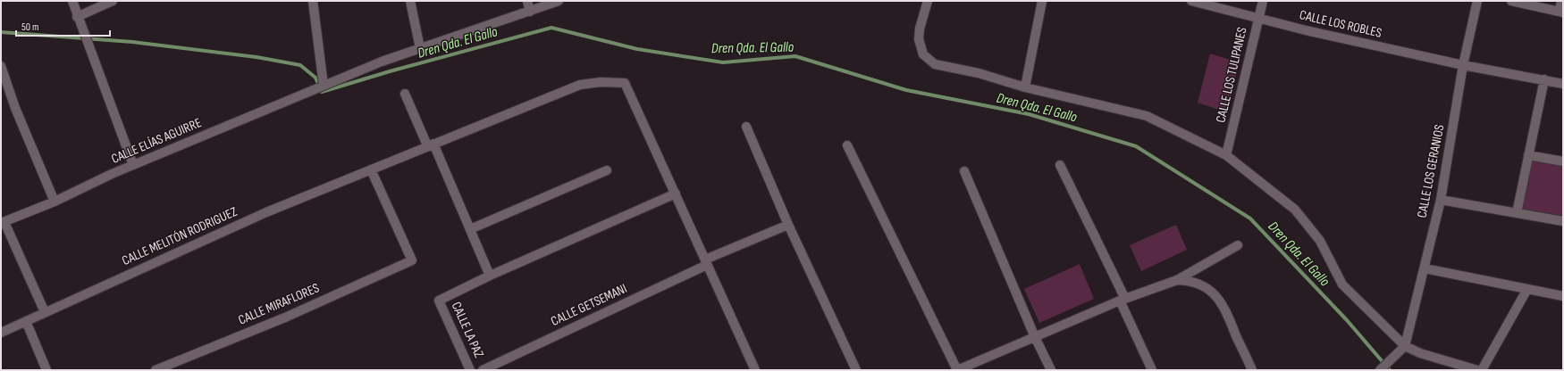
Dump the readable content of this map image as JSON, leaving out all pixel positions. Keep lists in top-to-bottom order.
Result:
{
  "streets": {
    "street": [
      "CALLE LOS ROBLES",
      "CALLE LOS TULIPANES",
      "CALLE ELÍAS AGUIRRE",
      "CALLE LOS GERANIOS",
      "CALLE MELITÓN RODRIGUEZ",
      "CALLE MIRAFLORES",
      "CALLE GETSEMANI",
      "CALLE LA PAZ"
    ]
  },
  "crossings": [
    ["CALLE LOS ROBLES", "CALLE LOS TULIPANES"],
    ["CALLE LOS ROBLES", "CALLE LOS GERANIOS"],
    ["CALLE MELITÓN RODRIGUEZ", "CALLE MIRAFLORES"]
  ],
  "water": ["Dren Qda. El Gallo"],
  "scale_bar": "50 m"
}
